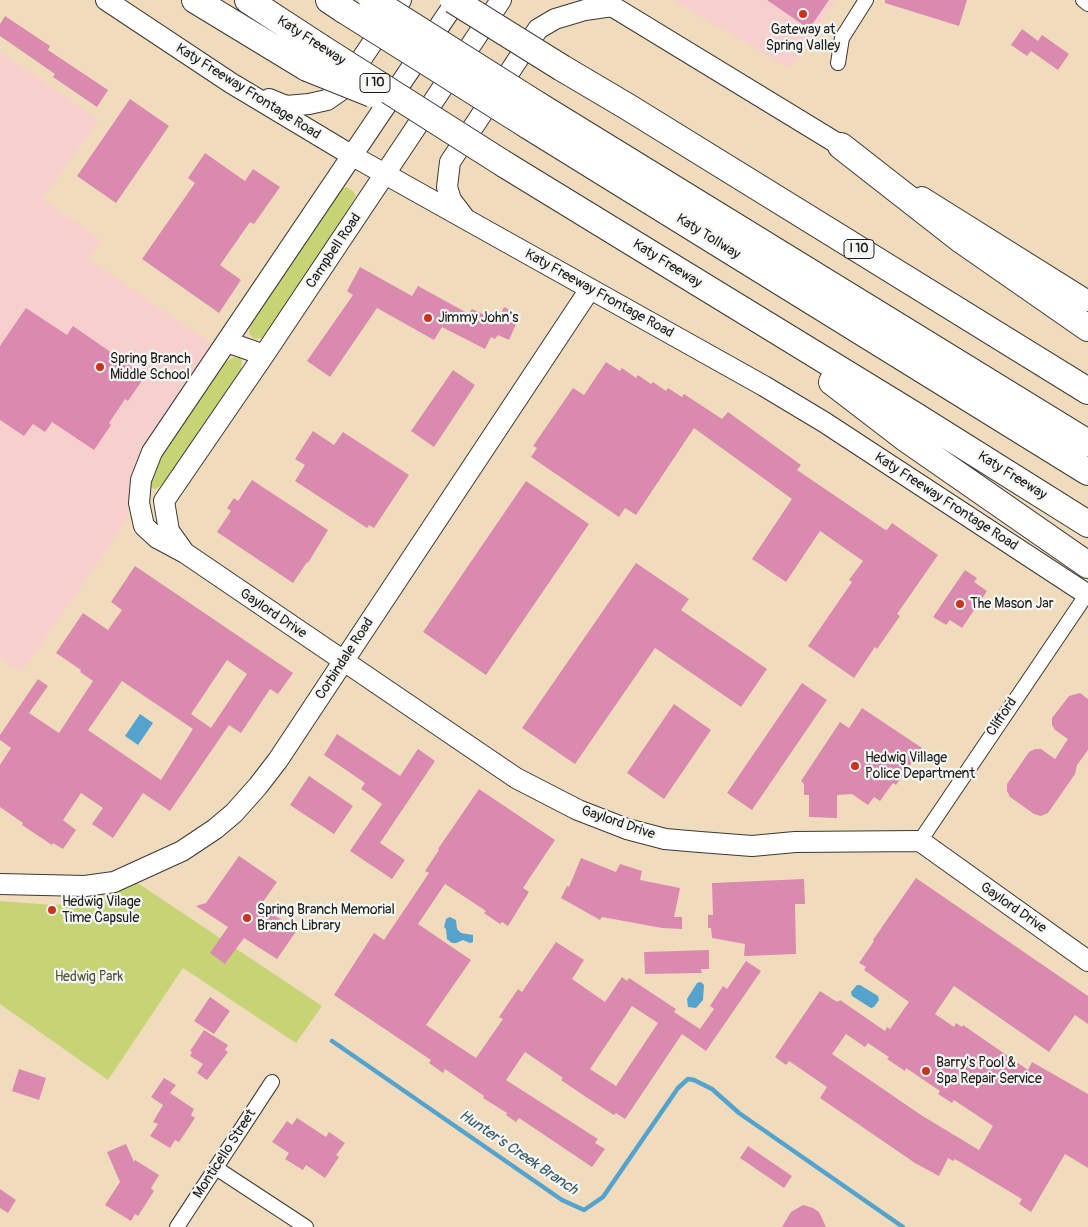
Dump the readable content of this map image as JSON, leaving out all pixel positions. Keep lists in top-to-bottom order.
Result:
{
  "streets": {
    "highway": ["Katy Freeway", "I 10", "Katy Tollway"],
    "street": [
      "Katy Freeway Frontage Road",
      "Campbell Road",
      "Gaylord Drive",
      "Corbindale Road",
      "Clifford",
      "Monticello Street"
    ]
  },
  "crossings": [
    ["Katy Freeway Frontage Road", "Campbell Road"],
    ["Katy Freeway Frontage Road", "Corbindale Road"],
    ["Katy Freeway Frontage Road", "Clifford"],
    ["Campbell Road", "Gaylord Drive"],
    ["Gaylord Drive", "Corbindale Road"],
    ["Gaylord Drive", "Clifford"]
  ],
  "water": ["Hunter's Creek Branch"],
  "parks": ["Hedwig Park"],
  "places": [
    "Gateway at Spring Valley",
    "Jimmy John's",
    "Spring Branch Middle School",
    "The Mason Jar",
    "Hedwig Village Police Department",
    "Hedwig Vilage Time Capsule",
    "Spring Branch Memorial Branch Library",
    "Barry's Pool & Spa Repair Service"
  ]
}
